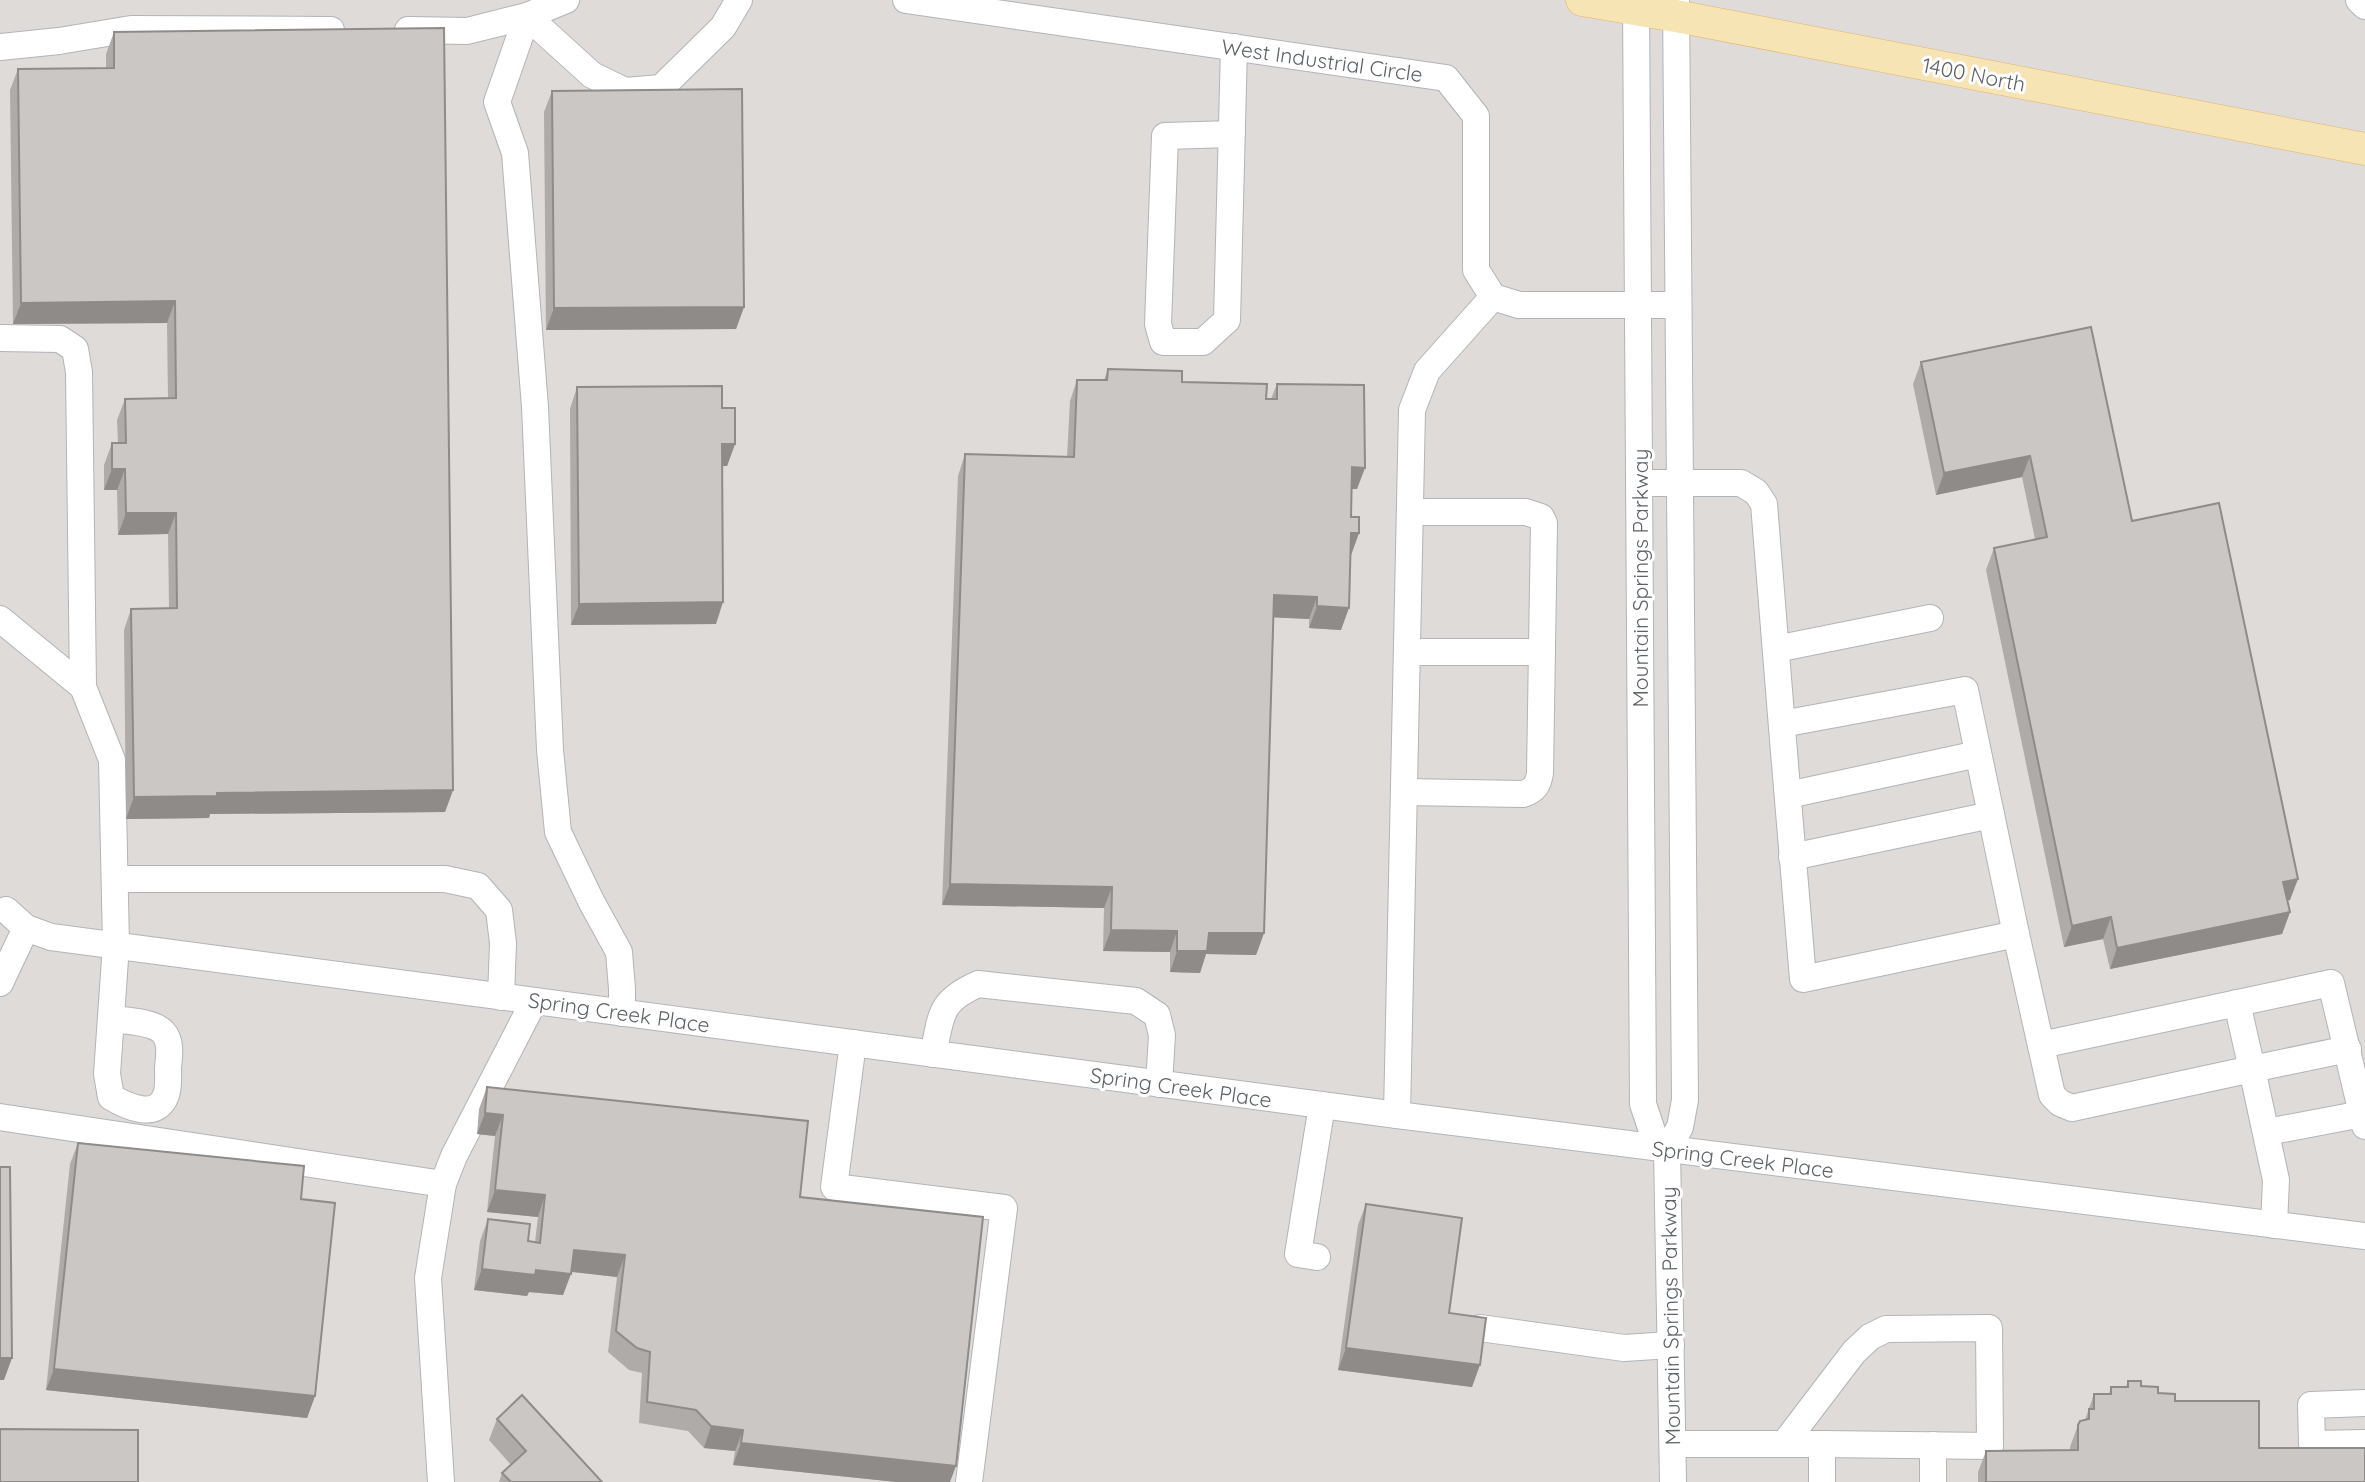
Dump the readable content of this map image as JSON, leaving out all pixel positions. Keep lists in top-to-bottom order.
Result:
{
  "streets": {
    "main road": ["1400 North"],
    "street": ["West Industrial Circle", "Mountain Springs Parkway", "Spring Creek Place"]
  },
  "crossings": [
    ["1400 North", "Mountain Springs Parkway"],
    ["Mountain Springs Parkway", "Spring Creek Place"]
  ]
}
